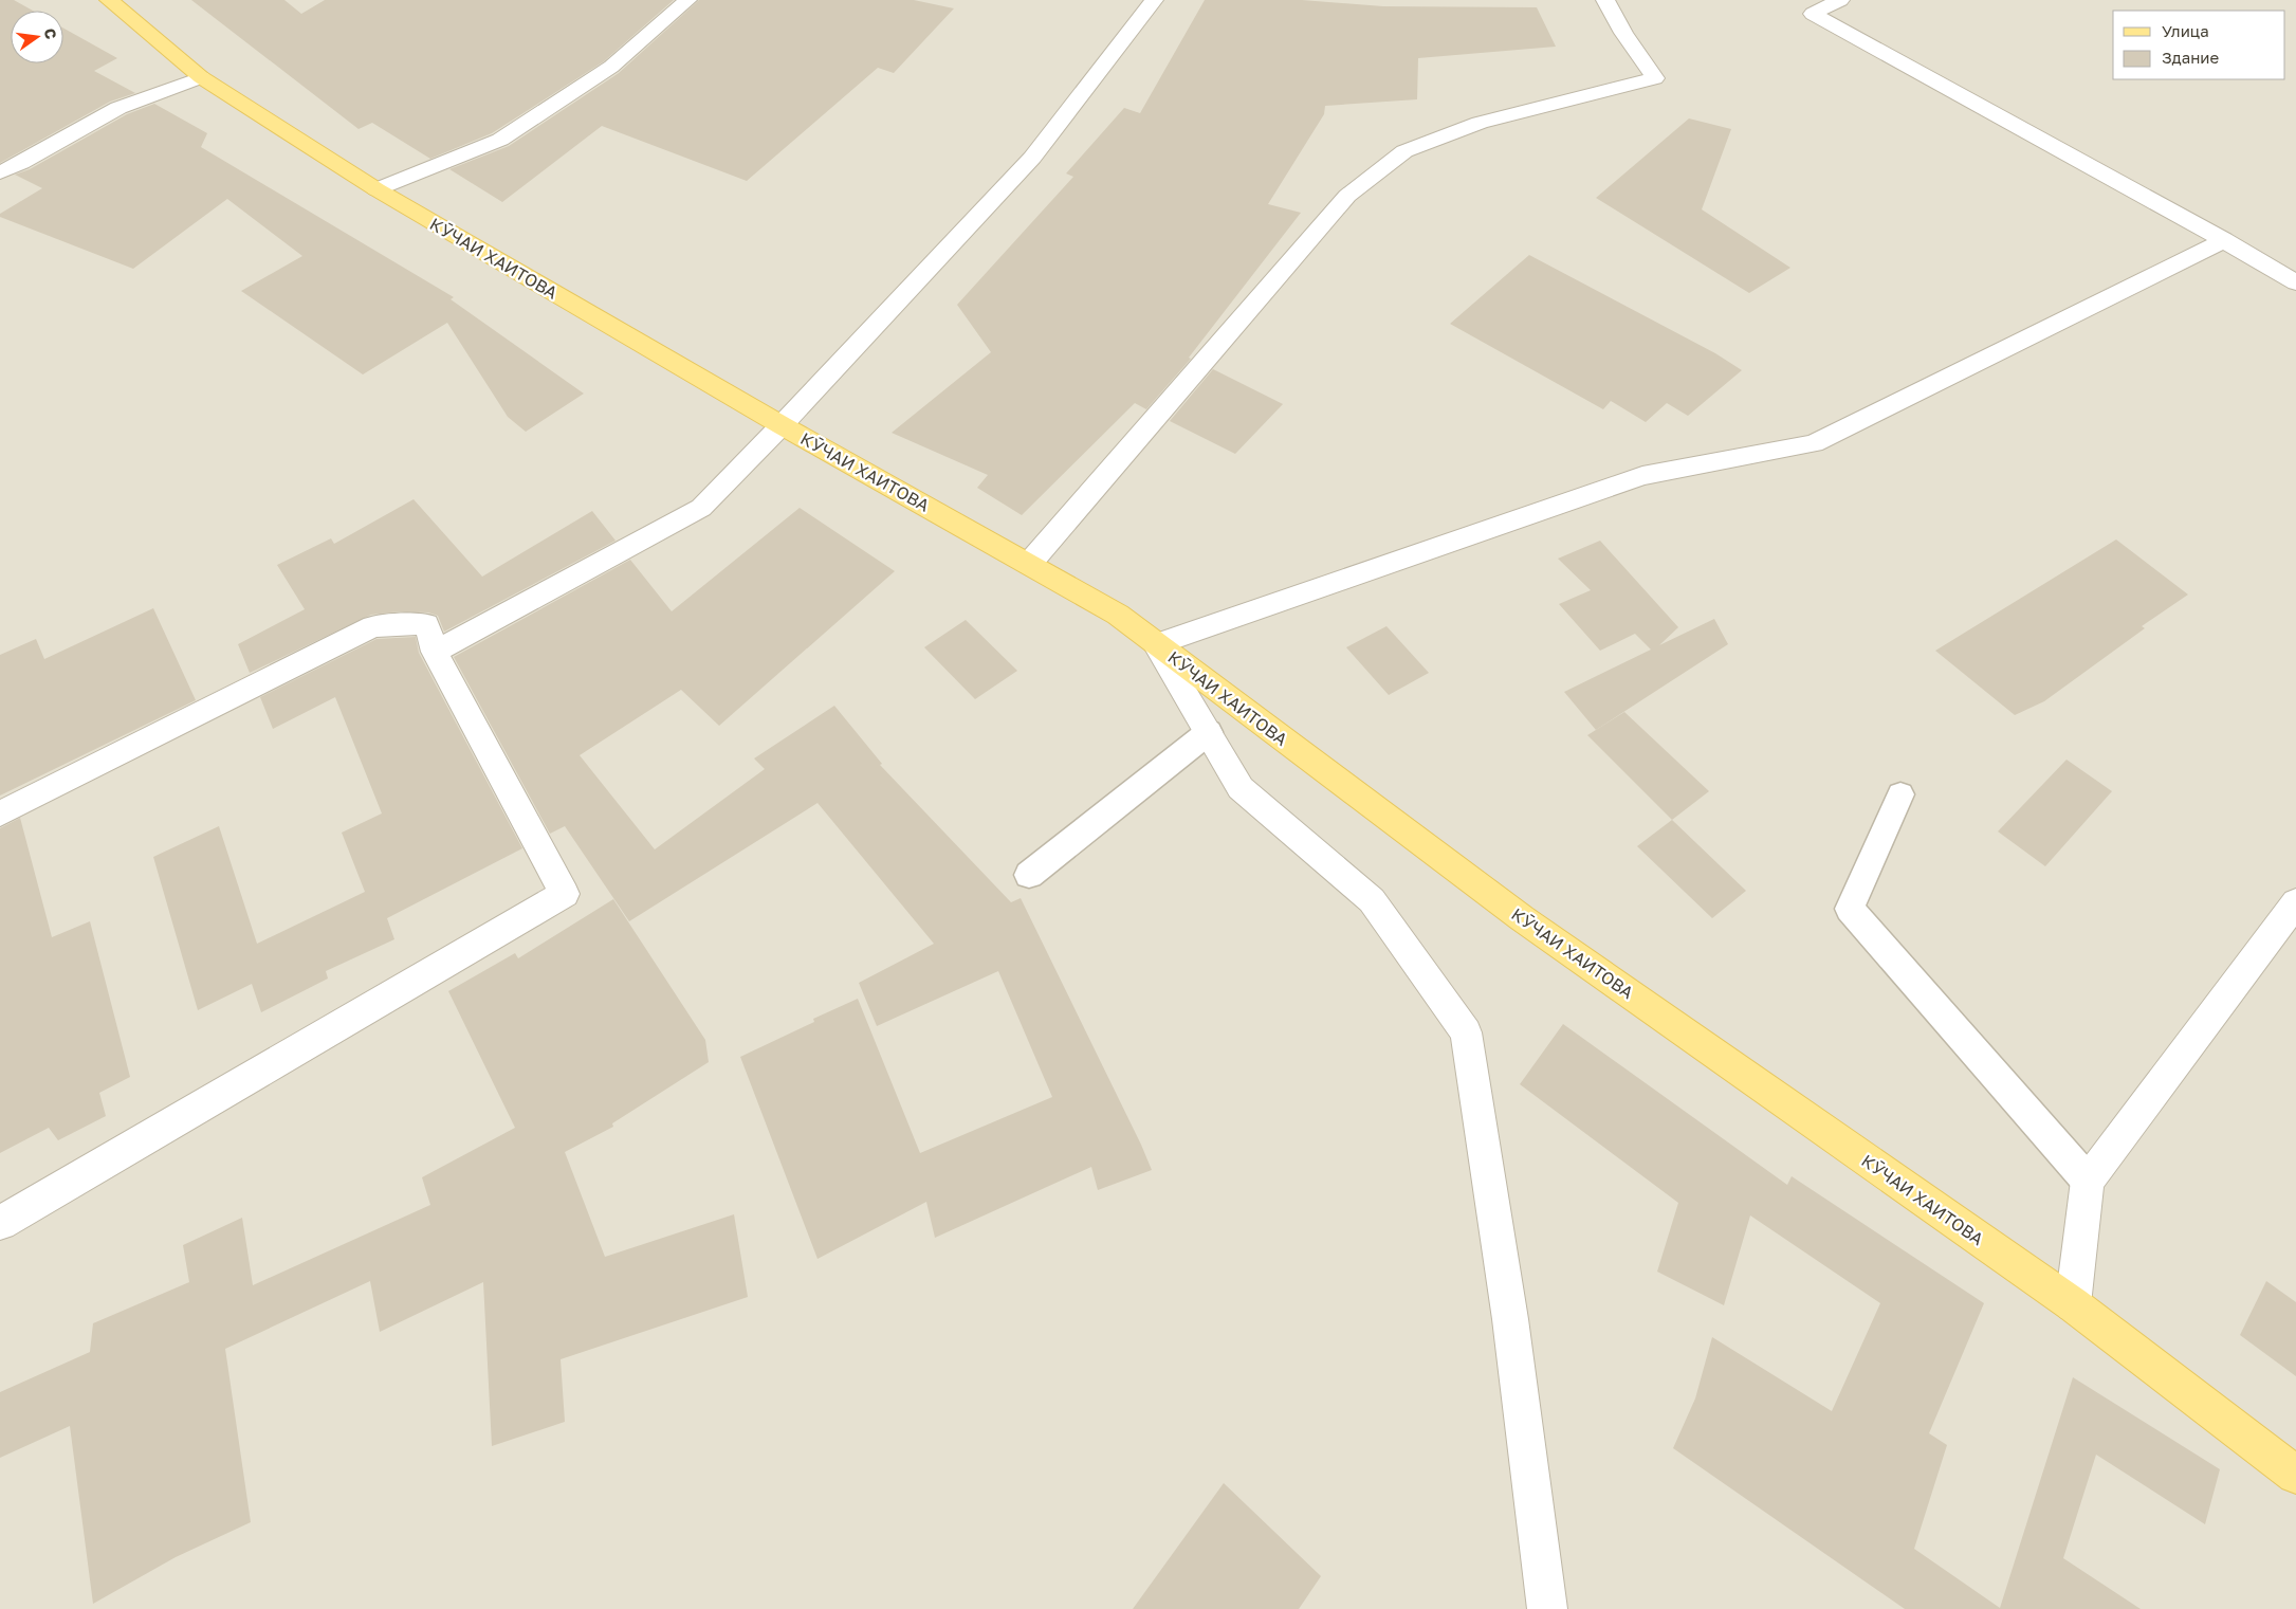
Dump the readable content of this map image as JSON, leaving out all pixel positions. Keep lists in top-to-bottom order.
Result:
{
  "streets": {
    "main road": ["КӮЧАИ ХАИТОВА"]
  },
  "legend": ["Улица", "Здание"],
  "north": "right"
}
